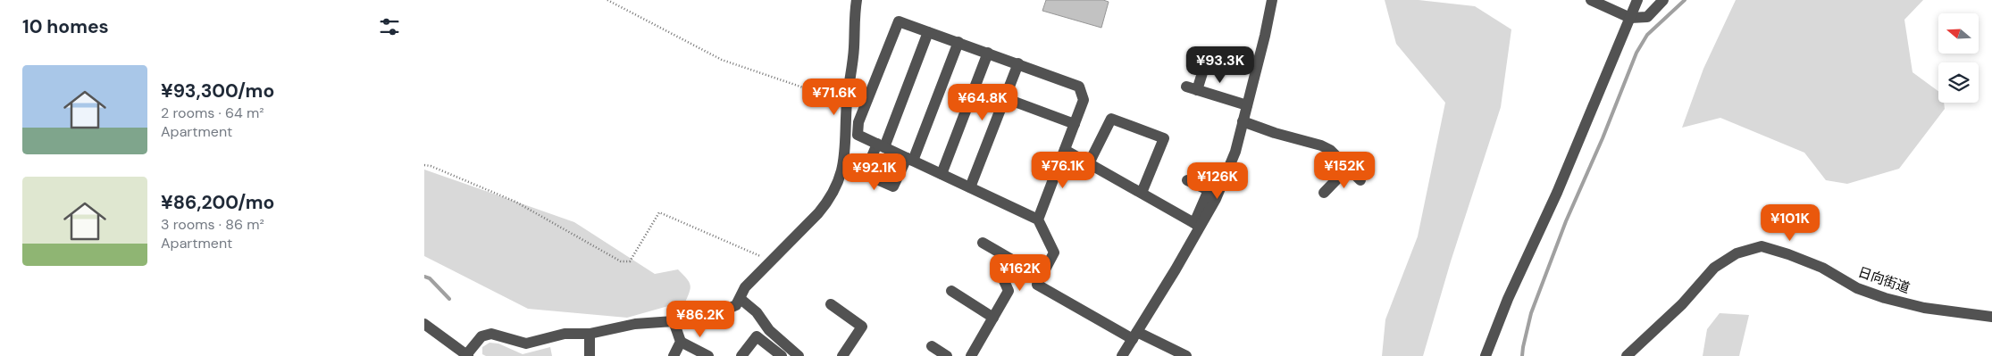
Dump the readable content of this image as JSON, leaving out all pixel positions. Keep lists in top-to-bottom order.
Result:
{
  "streets": {
    "street": ["日向街道"]
  },
  "north": "left",
  "page": {
    "heading": "10 homes",
    "price": [
      "¥93.3K",
      "¥71.6K",
      "¥64.8K",
      "¥76.1K",
      "¥152K",
      "¥92.1K",
      "¥126K",
      "¥101K",
      "¥162K",
      "¥86.2K"
    ],
    "list": [
      {
        "name": "¥93,300/mo",
        "note": "2 rooms · 64 m² · Apartment"
      },
      {
        "name": "¥86,200/mo",
        "note": "3 rooms · 86 m² · Apartment"
      }
    ]
  }
}
